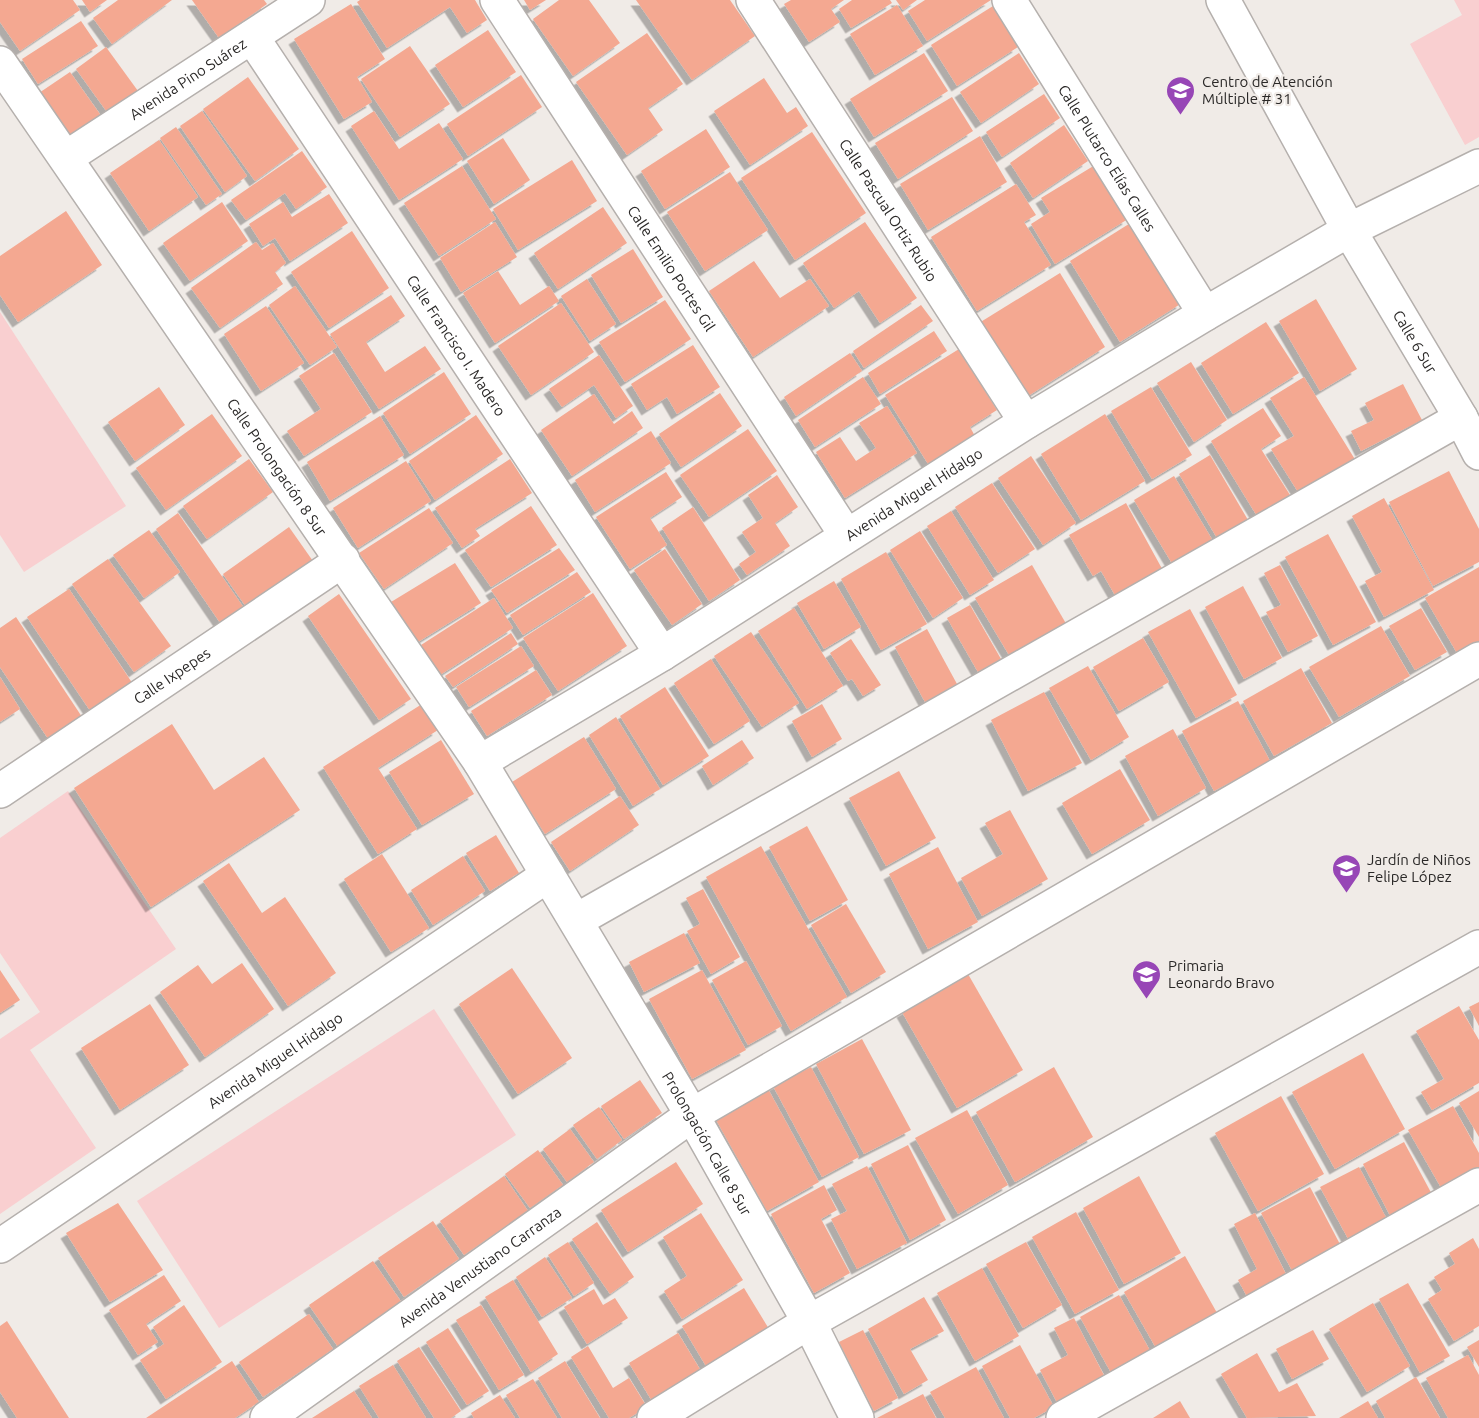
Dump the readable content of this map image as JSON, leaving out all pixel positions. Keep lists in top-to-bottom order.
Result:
{
  "streets": {
    "street": [
      "Avenida Pino Suárez",
      "Calle Plutarco Elías Calles",
      "Calle Pascual Ortiz Rubio",
      "Calle Emilio Portes Gil",
      "Calle 6 Sur",
      "Calle Francisco I. Madero",
      "Calle Prolongación 8 Sur",
      "Avenida Miguel Hidalgo",
      "Calle Ixpepes",
      "Prolongación Calle 8 Sur",
      "Avenida Venustiano Carranza"
    ]
  },
  "crossings": [
    ["Avenida Pino Suárez", "Calle Francisco I. Madero"],
    ["Avenida Pino Suárez", "Calle Prolongación 8 Sur"],
    ["Calle Plutarco Elías Calles", "Avenida Miguel Hidalgo"],
    ["Calle Pascual Ortiz Rubio", "Avenida Miguel Hidalgo"],
    ["Calle Emilio Portes Gil", "Avenida Miguel Hidalgo"],
    ["Calle 6 Sur", "Avenida Miguel Hidalgo"],
    ["Calle Francisco I. Madero", "Avenida Miguel Hidalgo"],
    ["Calle Prolongación 8 Sur", "Avenida Miguel Hidalgo"],
    ["Calle Prolongación 8 Sur", "Calle Ixpepes"],
    ["Calle Prolongación 8 Sur", "Prolongación Calle 8 Sur"],
    ["Avenida Miguel Hidalgo", "Prolongación Calle 8 Sur"],
    ["Prolongación Calle 8 Sur", "Avenida Venustiano Carranza"]
  ],
  "places": {
    "school or university": ["Centro de Atención Múltiple # 31", "Jardín de Niños Felipe López", "Primaria Leonardo Bravo"]
  }
}
